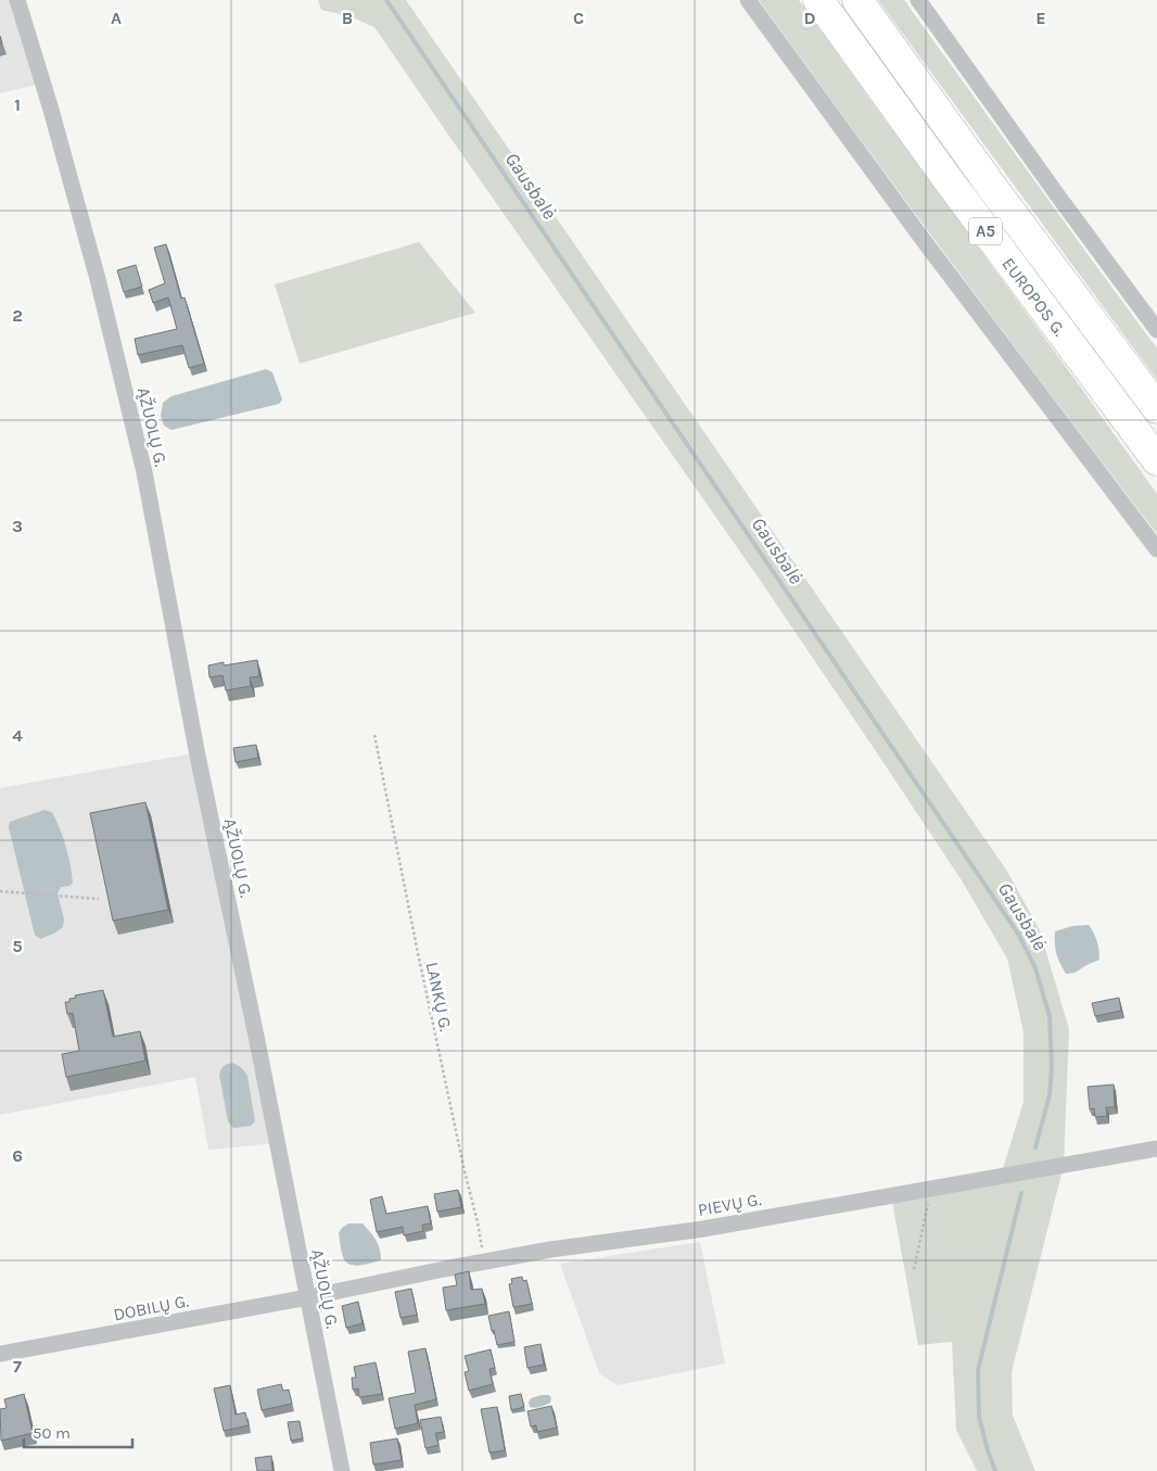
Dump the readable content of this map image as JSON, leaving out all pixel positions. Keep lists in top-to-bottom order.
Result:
{
  "streets": {
    "highway": ["A5", "EUROPOS G."],
    "street": ["ĄŽUOLŲ G.", "PIEVŲ G.", "DOBILŲ G."],
    "path": ["LANKŲ G."]
  },
  "crossings": [
    ["ĄŽUOLŲ G.", "PIEVŲ G."],
    ["ĄŽUOLŲ G.", "DOBILŲ G."],
    ["LANKŲ G.", "PIEVŲ G."],
    ["PIEVŲ G.", "DOBILŲ G."]
  ],
  "water": ["Gausbalė"],
  "scale_bar": "50 m",
  "grid": {
    "columns": [
      "A",
      "B",
      "C",
      "D",
      "E"
    ],
    "rows": [
      "1",
      "2",
      "3",
      "4",
      "5",
      "6",
      "7"
    ]
  }
}
